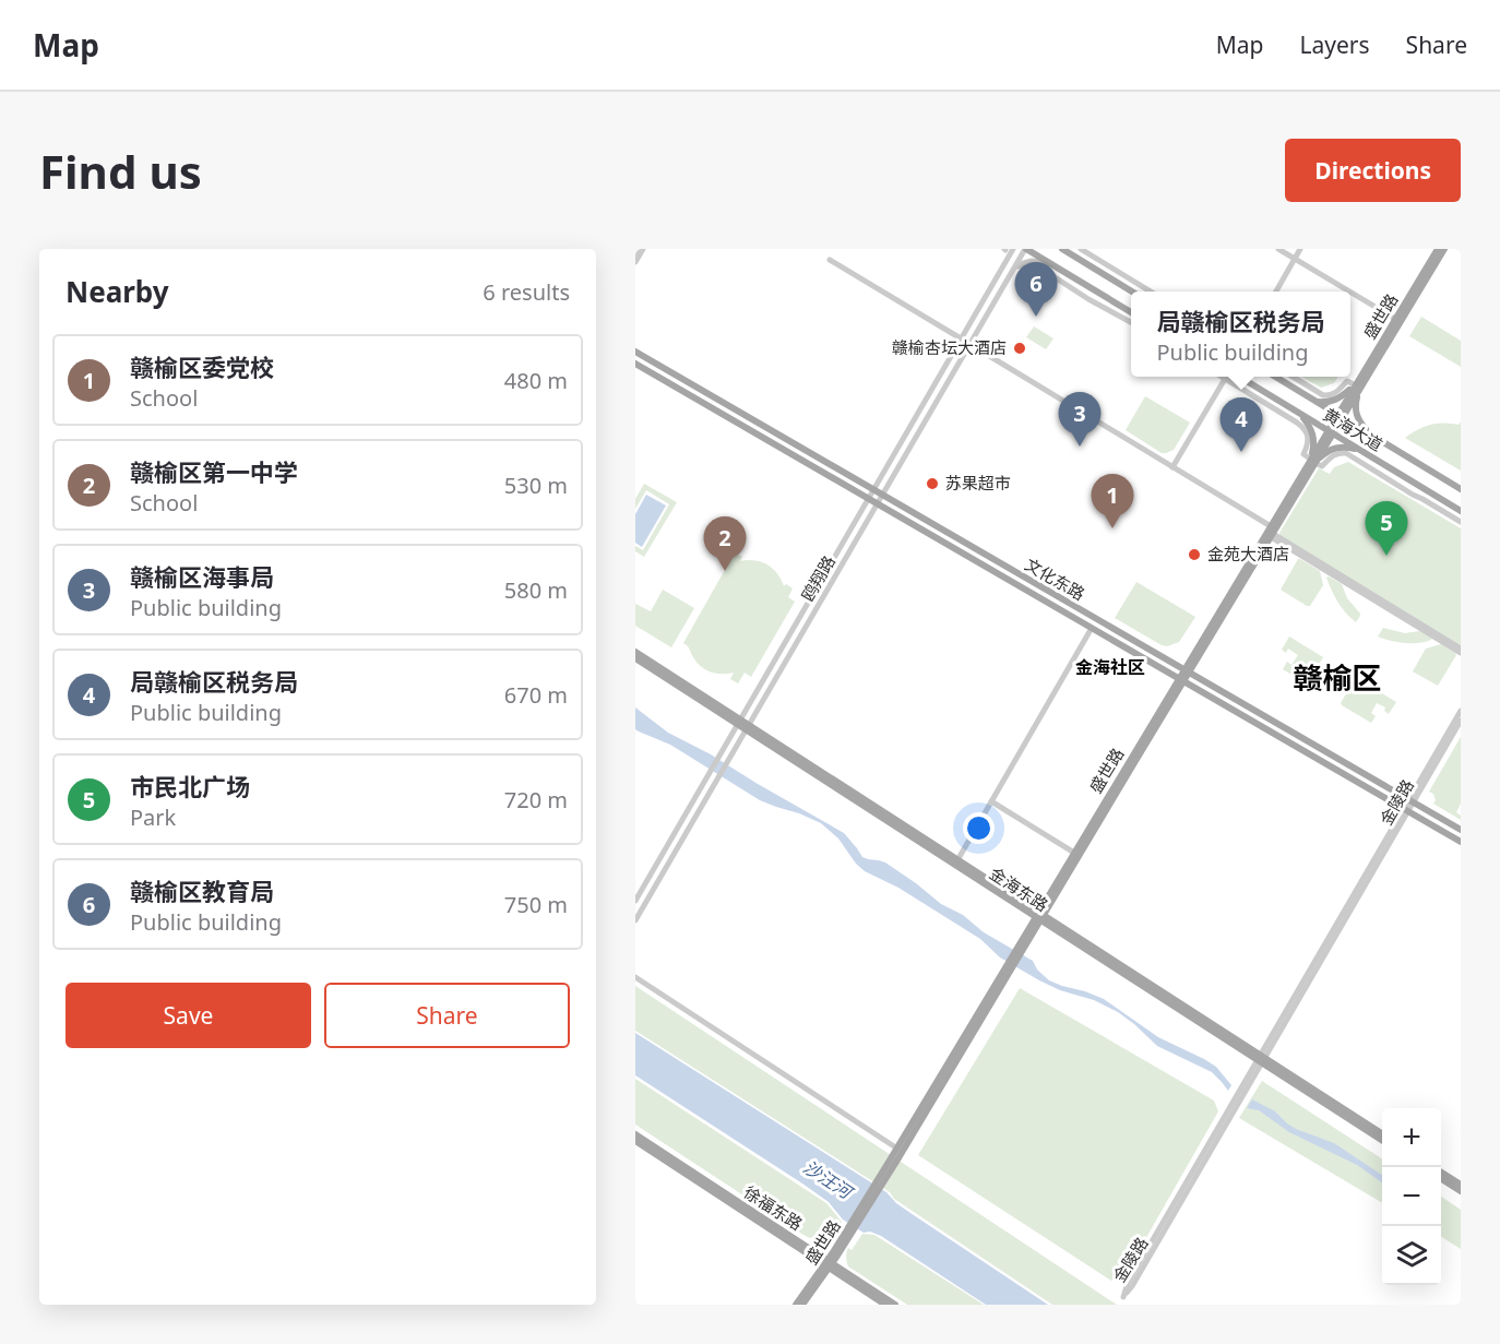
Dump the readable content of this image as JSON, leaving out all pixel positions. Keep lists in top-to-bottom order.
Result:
{
  "streets": {
    "main road": [
      "盛世路",
      "黄海大道",
      "文化东路",
      "金海东路",
      "徐福东路"
    ],
    "street": ["鸥翔路", "金陵路"]
  },
  "crossings": [
    ["盛世路", "黄海大道"],
    ["盛世路", "文化东路"],
    ["盛世路", "金海东路"],
    ["盛世路", "徐福东路"],
    ["鸥翔路", "文化东路"],
    ["鸥翔路", "金海东路"],
    ["文化东路", "金陵路"],
    ["金陵路", "金海东路"]
  ],
  "districts": ["金海社区", "赣榆区"],
  "water": ["沙汪河"],
  "places": ["赣榆杏坛大酒店", "苏果超市", "金苑大酒店"],
  "page": {
    "header": "Map",
    "nav": ["Map", "Layers", "Share"],
    "buttons": [
      "Directions",
      ["Save", "Share"]
    ],
    "title": "Find us",
    "heading": ["Nearby", "6 results"],
    "pins": [
      "6",
      "3",
      "4",
      "1",
      "5",
      "2"
    ],
    "popup": ["局赣榆区税务局", "Public building"],
    "list": [
      {
        "mark": "1",
        "name": "赣榆区委党校",
        "note": "School",
        "value": "480 m"
      },
      {
        "mark": "2",
        "name": "赣榆区第一中学",
        "note": "School",
        "value": "530 m"
      },
      {
        "mark": "3",
        "name": "赣榆区海事局",
        "note": "Public building",
        "value": "580 m"
      },
      {
        "mark": "4",
        "name": "局赣榆区税务局",
        "note": "Public building",
        "value": "670 m"
      },
      {
        "mark": "5",
        "name": "市民北广场",
        "note": "Park",
        "value": "720 m"
      },
      {
        "mark": "6",
        "name": "赣榆区教育局",
        "note": "Public building",
        "value": "750 m"
      }
    ],
    "map_buttons": ["+", "−"]
  }
}
